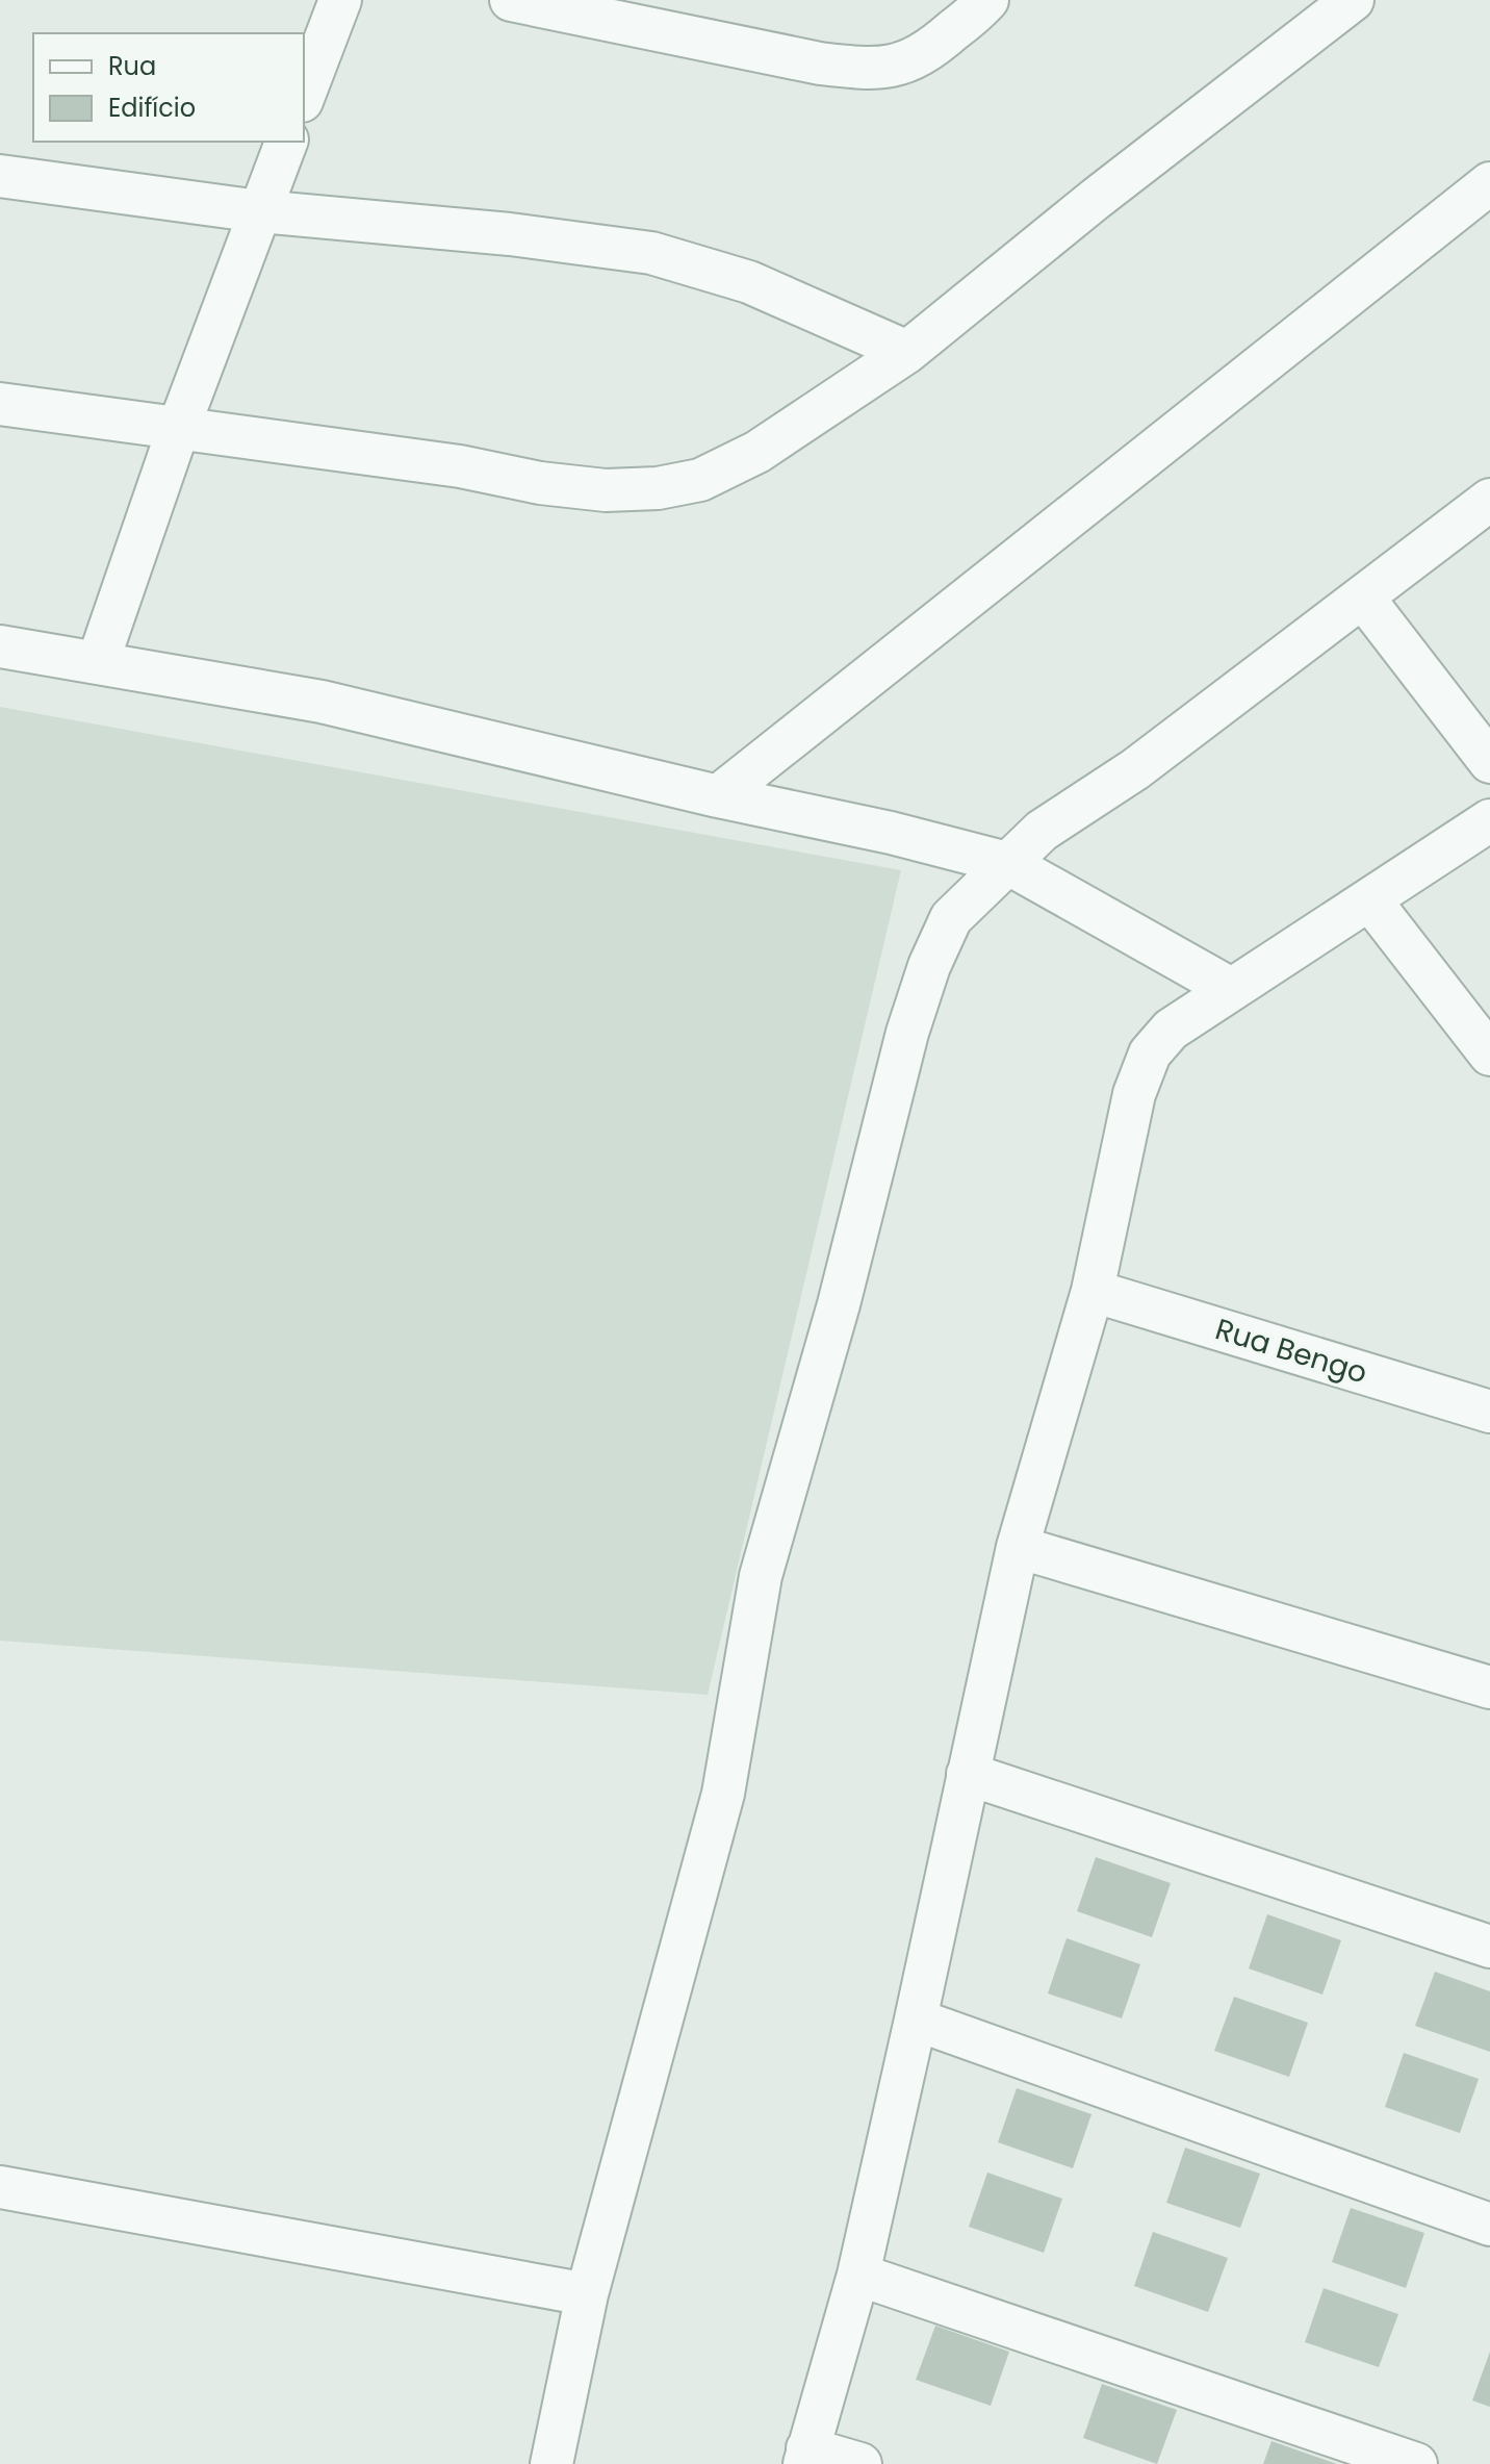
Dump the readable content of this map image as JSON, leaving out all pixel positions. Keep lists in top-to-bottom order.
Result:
{
  "streets": {
    "street": ["Rua Bengo"]
  },
  "legend": ["Rua", "Edifício"]
}
